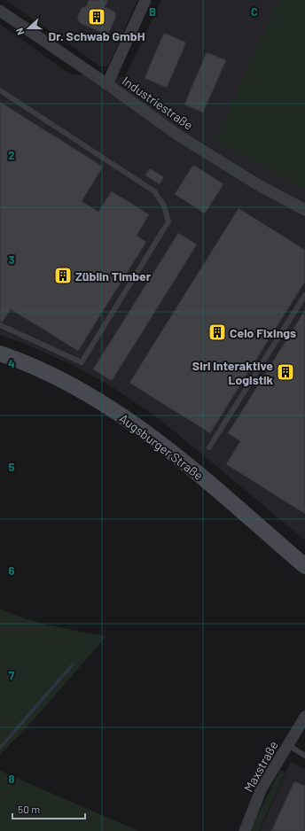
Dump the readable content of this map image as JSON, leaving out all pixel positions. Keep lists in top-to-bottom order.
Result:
{
  "streets": {
    "main road": ["Augsburger Straße"],
    "street": ["Industriestraße", "Maxstraße"]
  },
  "places": {
    "building": [
      "Dr. Schwab GmbH",
      "Züblin Timber",
      "Celo Fixings",
      "Sirl Interaktive Logistik"
    ]
  },
  "scale_bar": "50 m",
  "north": "left",
  "grid": {
    "columns": ["B", "C"],
    "rows": [
      "2",
      "3",
      "4",
      "5",
      "6",
      "7",
      "8"
    ]
  }
}
